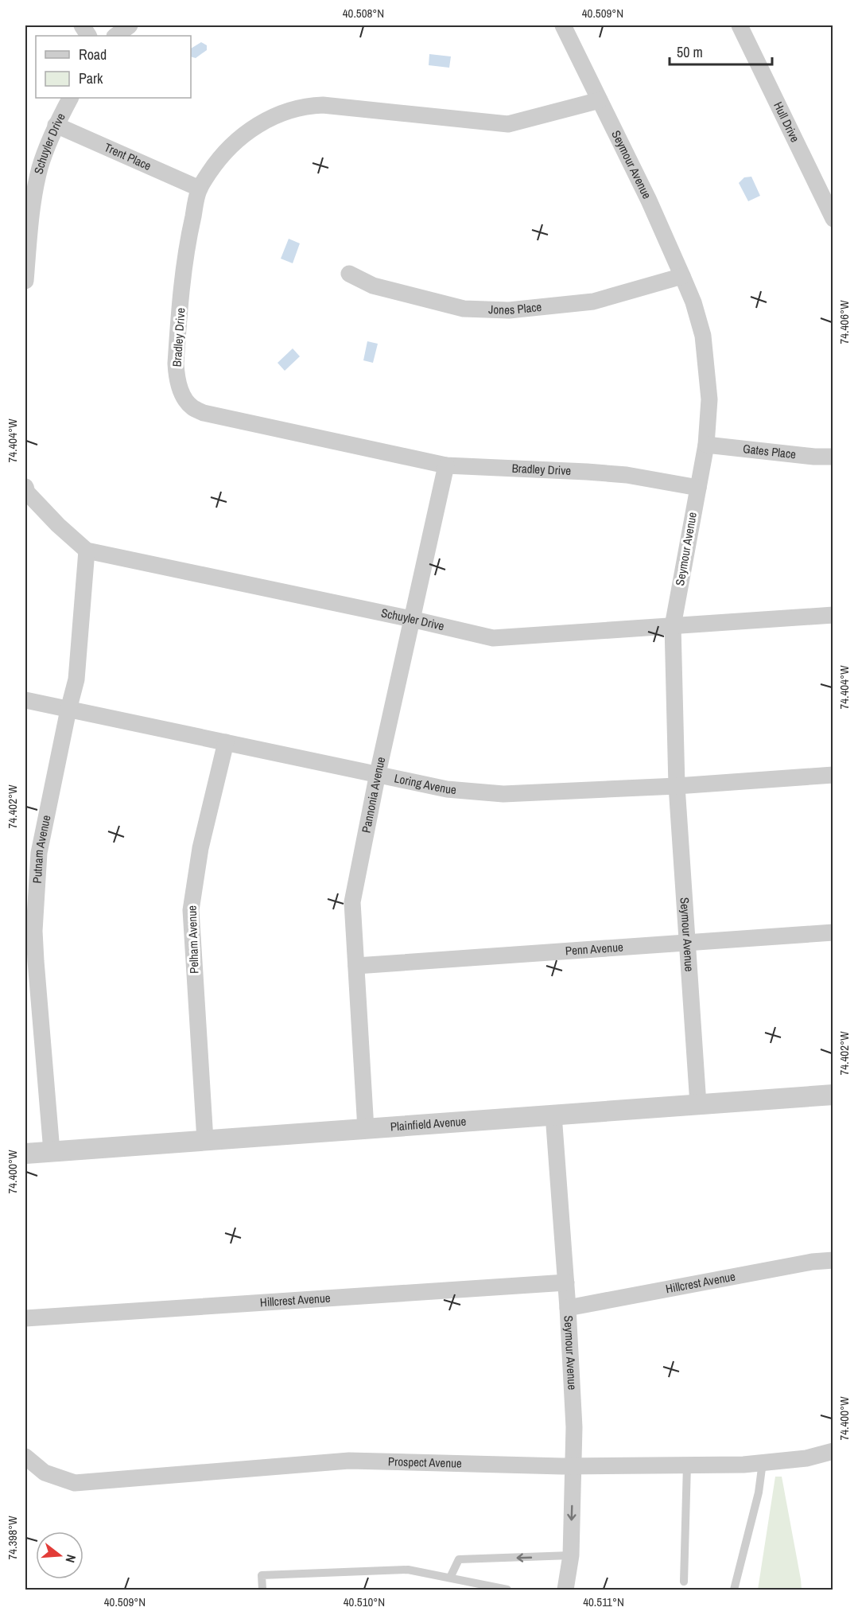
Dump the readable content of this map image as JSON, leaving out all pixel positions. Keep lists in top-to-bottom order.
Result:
{
  "streets": {
    "street": [
      "Hull Drive",
      "Schuyler Drive",
      "Trent Place",
      "Seymour Avenue",
      "Jones Place",
      "Bradley Drive",
      "Gates Place",
      "Loring Avenue",
      "Pannonia Avenue",
      "Putnam Avenue",
      "Pelham Avenue",
      "Penn Avenue",
      "Plainfield Avenue",
      "Hillcrest Avenue",
      "Prospect Avenue"
    ]
  },
  "crossings": [
    ["Schuyler Drive", "Trent Place"],
    ["Schuyler Drive", "Seymour Avenue"],
    ["Schuyler Drive", "Pannonia Avenue"],
    ["Schuyler Drive", "Putnam Avenue"],
    ["Trent Place", "Bradley Drive"],
    ["Seymour Avenue", "Jones Place"],
    ["Seymour Avenue", "Bradley Drive"],
    ["Seymour Avenue", "Gates Place"],
    ["Seymour Avenue", "Loring Avenue"],
    ["Seymour Avenue", "Penn Avenue"],
    ["Seymour Avenue", "Plainfield Avenue"],
    ["Seymour Avenue", "Hillcrest Avenue"],
    ["Seymour Avenue", "Prospect Avenue"],
    ["Bradley Drive", "Pannonia Avenue"],
    ["Loring Avenue", "Pannonia Avenue"],
    ["Loring Avenue", "Putnam Avenue"],
    ["Loring Avenue", "Pelham Avenue"],
    ["Pannonia Avenue", "Penn Avenue"],
    ["Pannonia Avenue", "Plainfield Avenue"],
    ["Putnam Avenue", "Plainfield Avenue"],
    ["Pelham Avenue", "Plainfield Avenue"]
  ],
  "legend": ["Road", "Park"],
  "scale_bar": "50 m",
  "north": "right",
  "coordinates": [
    "40.508°N",
    "40.509°N",
    "74.406°W",
    "74.404°W",
    "74.402°W",
    "74.400°W",
    "74.398°W",
    "40.510°N",
    "40.511°N"
  ]
}
